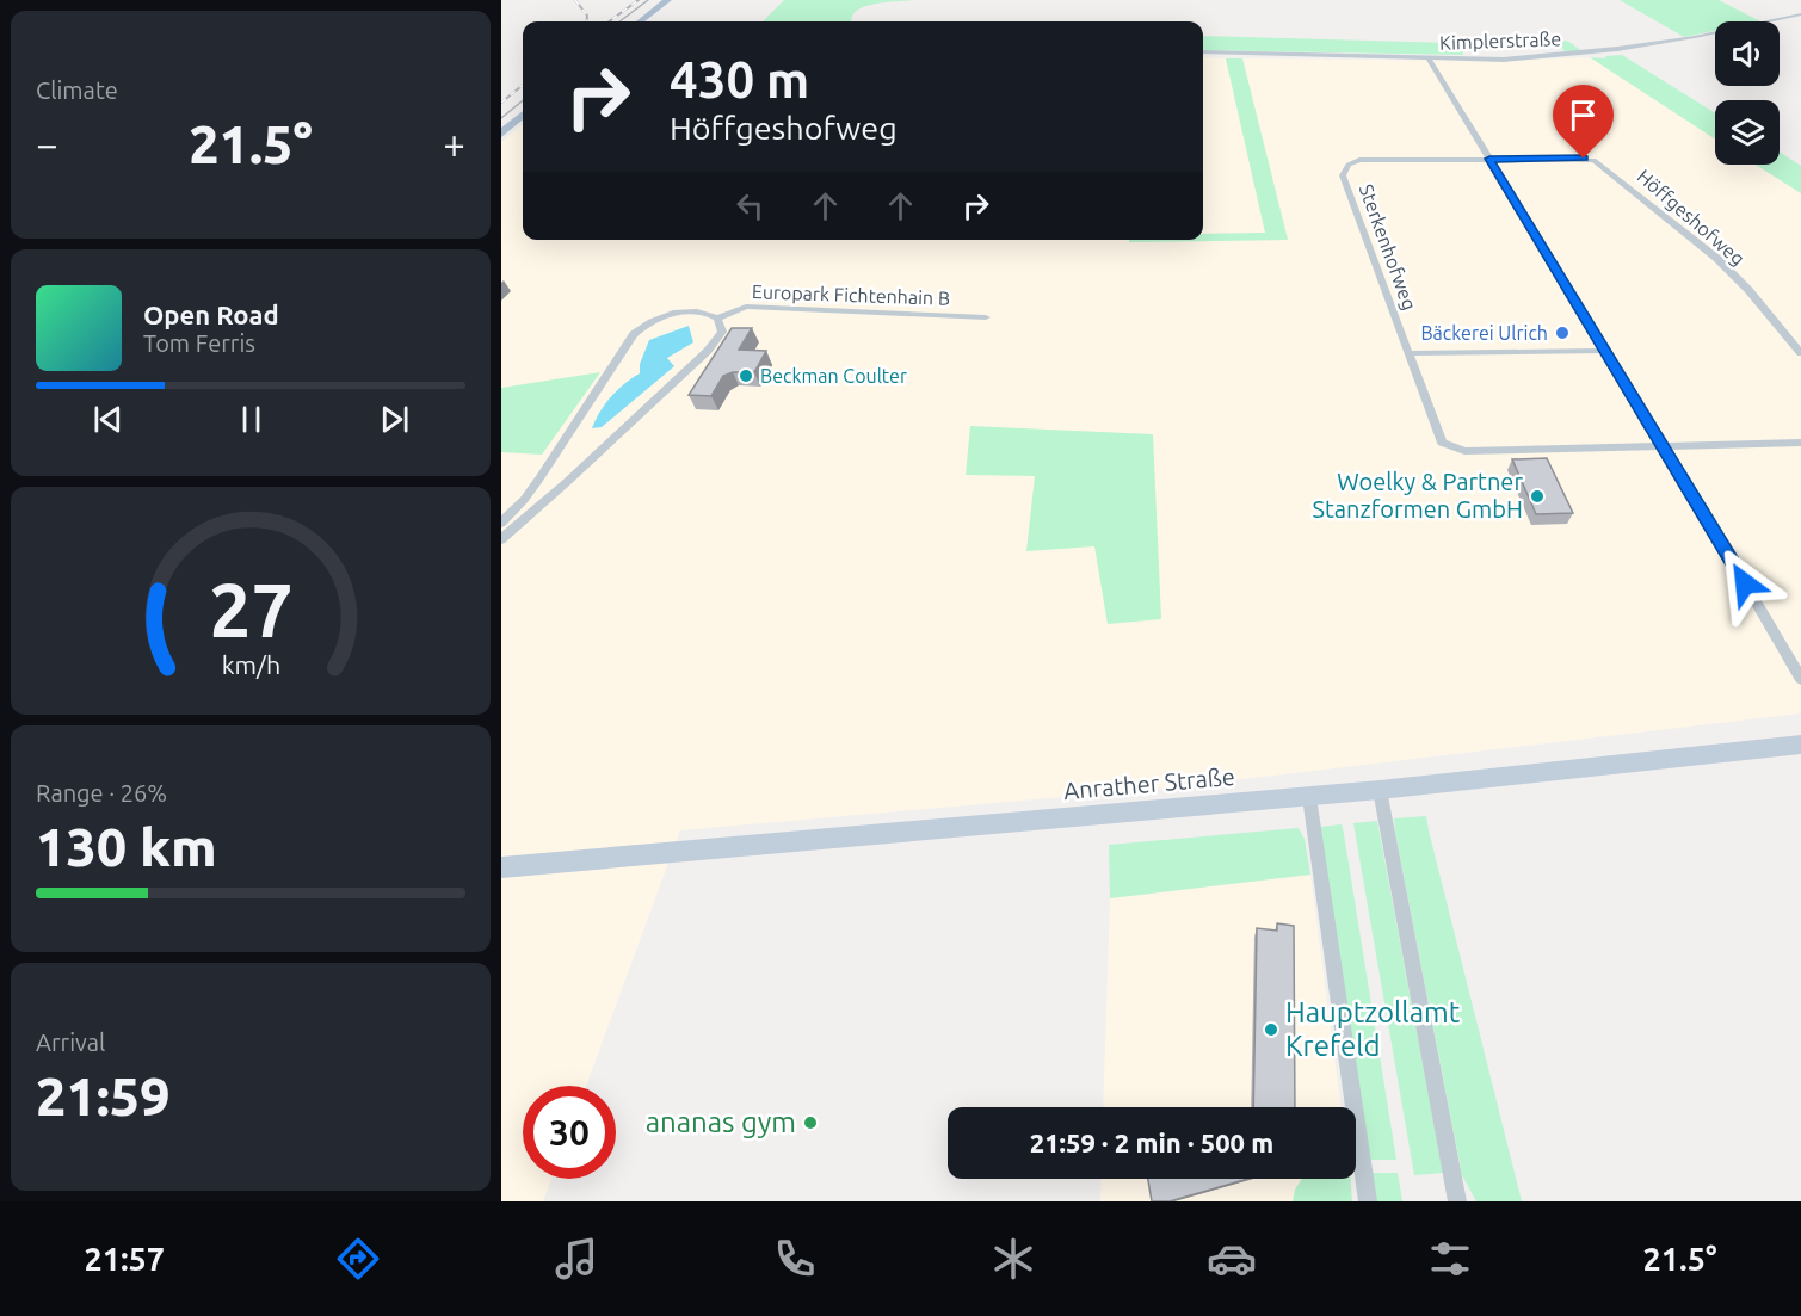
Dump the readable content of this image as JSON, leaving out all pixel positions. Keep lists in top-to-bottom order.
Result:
{
  "streets": {
    "main road": ["Anrather Straße"],
    "street": [
      "Kimplerstraße",
      "Höffgeshofweg",
      "Sterkenhofweg",
      "Europark Fichtenhain B"
    ]
  },
  "crossings": [
    ["Höffgeshofweg", "Sterkenhofweg"]
  ],
  "places": [
    "Bäckerei Ulrich",
    "Beckman Coulter",
    "Woelky & Partner Stanzformen GmbH",
    "Hauptzollamt Krefeld",
    "ananas gym"
  ],
  "page": {
    "tile": [
      "Climate",
      ["Range · 26%", "130 km"],
      ["Arrival", "21:59"]
    ],
    "turn": ["430 m", "Höffgeshofweg"],
    "heat": ["−", "21.5°", "+"],
    "song": ["Open Road", "Tom Ferris"],
    "limit": "30",
    "trip": "21:59 · 2 min · 500 m",
    "tabs": ["21:57", "21.5°"],
    "gauge": ["27", "km/h"]
  }
}
